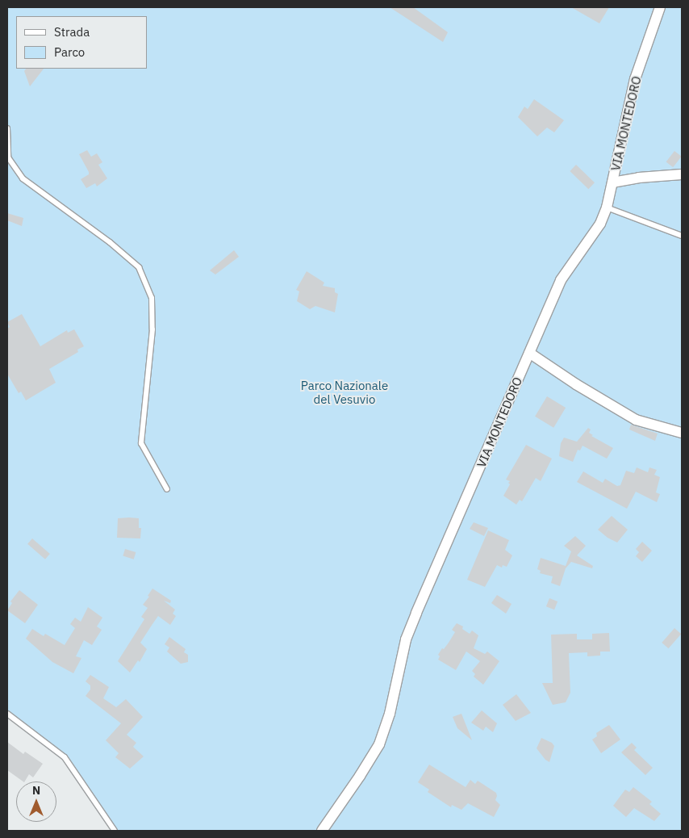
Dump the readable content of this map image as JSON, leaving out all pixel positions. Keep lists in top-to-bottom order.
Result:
{
  "streets": {
    "street": ["VIA MONTEDORO"]
  },
  "parks": ["Parco Nazionale del Vesuvio"],
  "legend": ["Strada", "Parco"],
  "north": "top"
}
